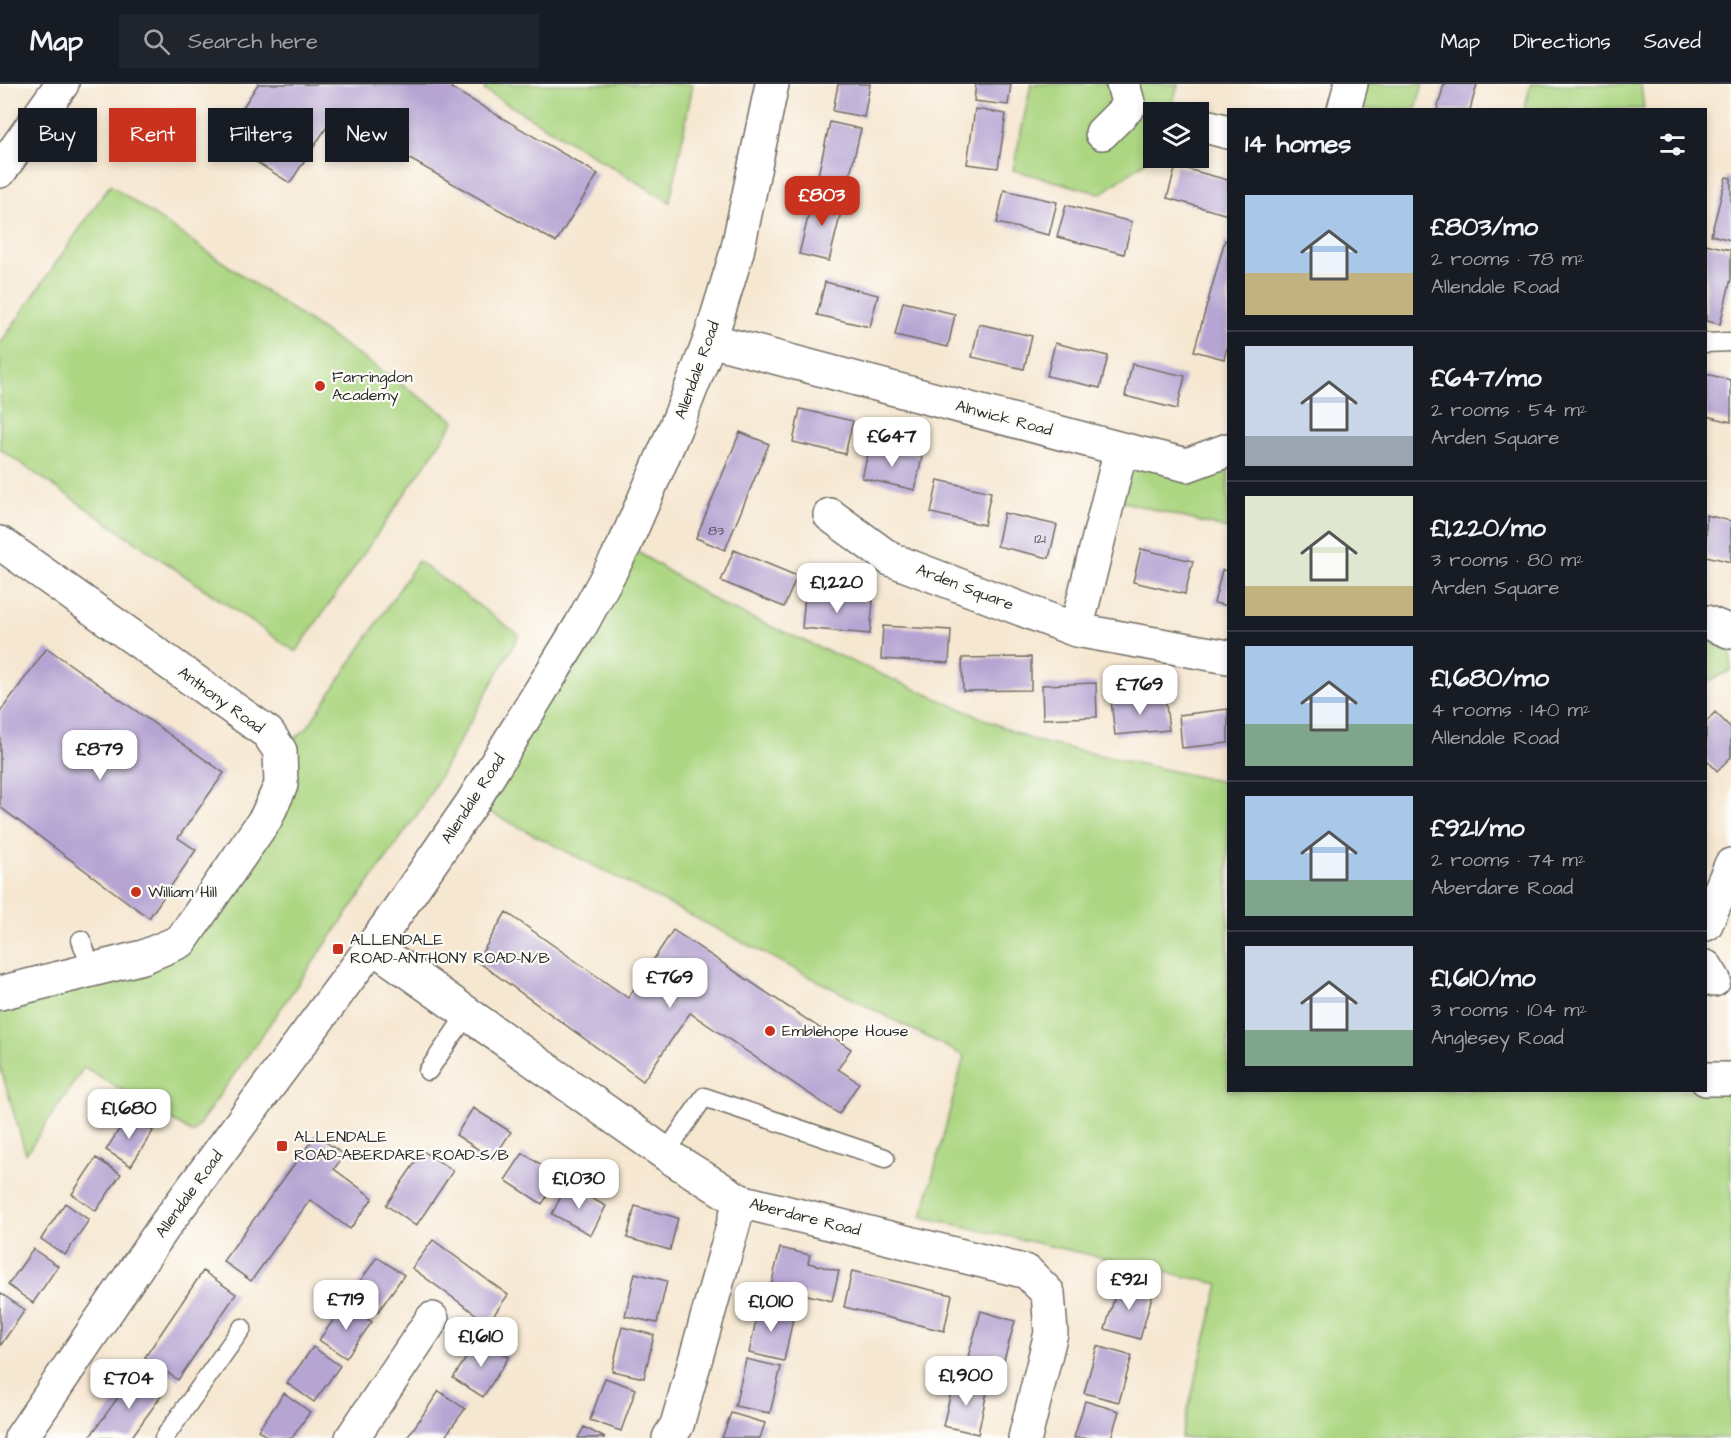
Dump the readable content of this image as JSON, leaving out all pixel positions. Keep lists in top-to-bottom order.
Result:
{
  "streets": {
    "street": [
      "Allendale Road",
      "Alnwick Road",
      "Arden Square",
      "Anthony Road",
      "Aberdare Road"
    ]
  },
  "crossings": [
    ["Allendale Road", "Alnwick Road"],
    ["Allendale Road", "Aberdare Road"]
  ],
  "places": {
    "other": ["Farringdon Academy", "William Hill", "Emblehope House"],
    "transit": ["ALLENDALE ROAD-ANTHONY ROAD-N/B", "ALLENDALE ROAD-ABERDARE ROAD-S/B"]
  },
  "house_numbers": ["83", "121"],
  "page": {
    "header": "Map",
    "search": "Search here",
    "nav": ["Map", "Directions", "Saved"],
    "chip": [
      "Buy",
      "Rent",
      "Filters",
      "New"
    ],
    "heading": "14 homes",
    "price": [
      "£803",
      "£647",
      "£1,220",
      "£769",
      "£879",
      "£769",
      "£1,680",
      "£1,030",
      "£921",
      "£719",
      "£1,010",
      "£1,610",
      "£1,900",
      "£704"
    ],
    "list": [
      {
        "name": "£803/mo",
        "note": "2 rooms · 78 m² · Allendale Road"
      },
      {
        "name": "£647/mo",
        "note": "2 rooms · 54 m² · Arden Square"
      },
      {
        "name": "£1,220/mo",
        "note": "3 rooms · 80 m² · Arden Square"
      },
      {
        "name": "£1,680/mo",
        "note": "4 rooms · 140 m² · Allendale Road"
      },
      {
        "name": "£921/mo",
        "note": "2 rooms · 74 m² · Aberdare Road"
      },
      {
        "name": "£1,610/mo",
        "note": "3 rooms · 104 m² · Anglesey Road"
      }
    ]
  }
}
